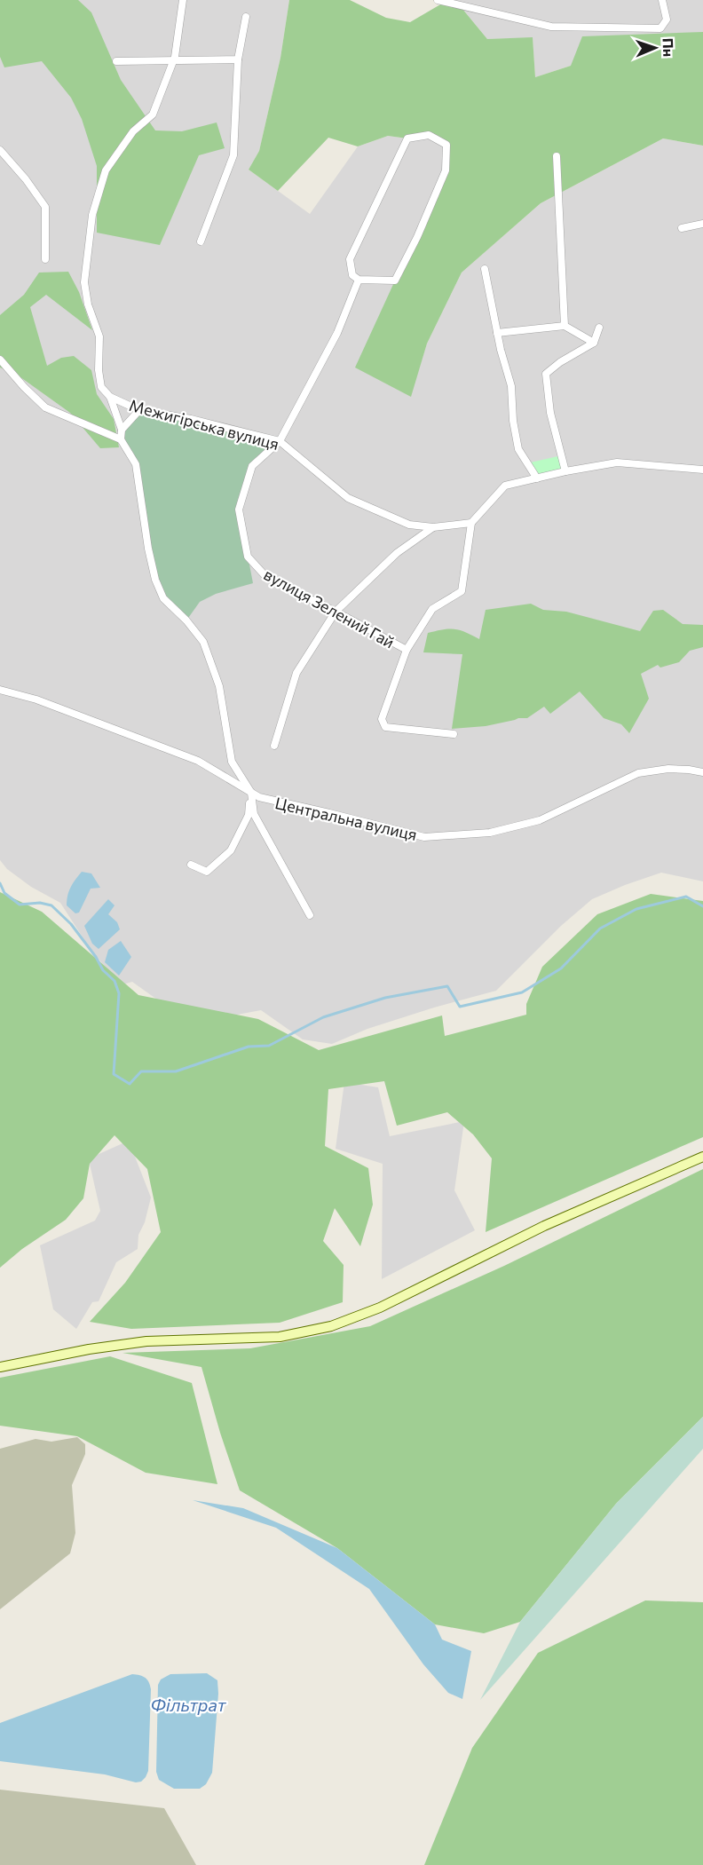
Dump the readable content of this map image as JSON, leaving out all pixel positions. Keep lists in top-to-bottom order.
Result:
{
  "streets": {
    "street": ["Межигірська вулиця", "вулиця Зелений Гай", "Центральна вулиця"]
  },
  "crossings": [
    ["Межигірська вулиця", "вулиця Зелений Гай"]
  ],
  "water": ["Фільтрат"],
  "north": "right"
}
